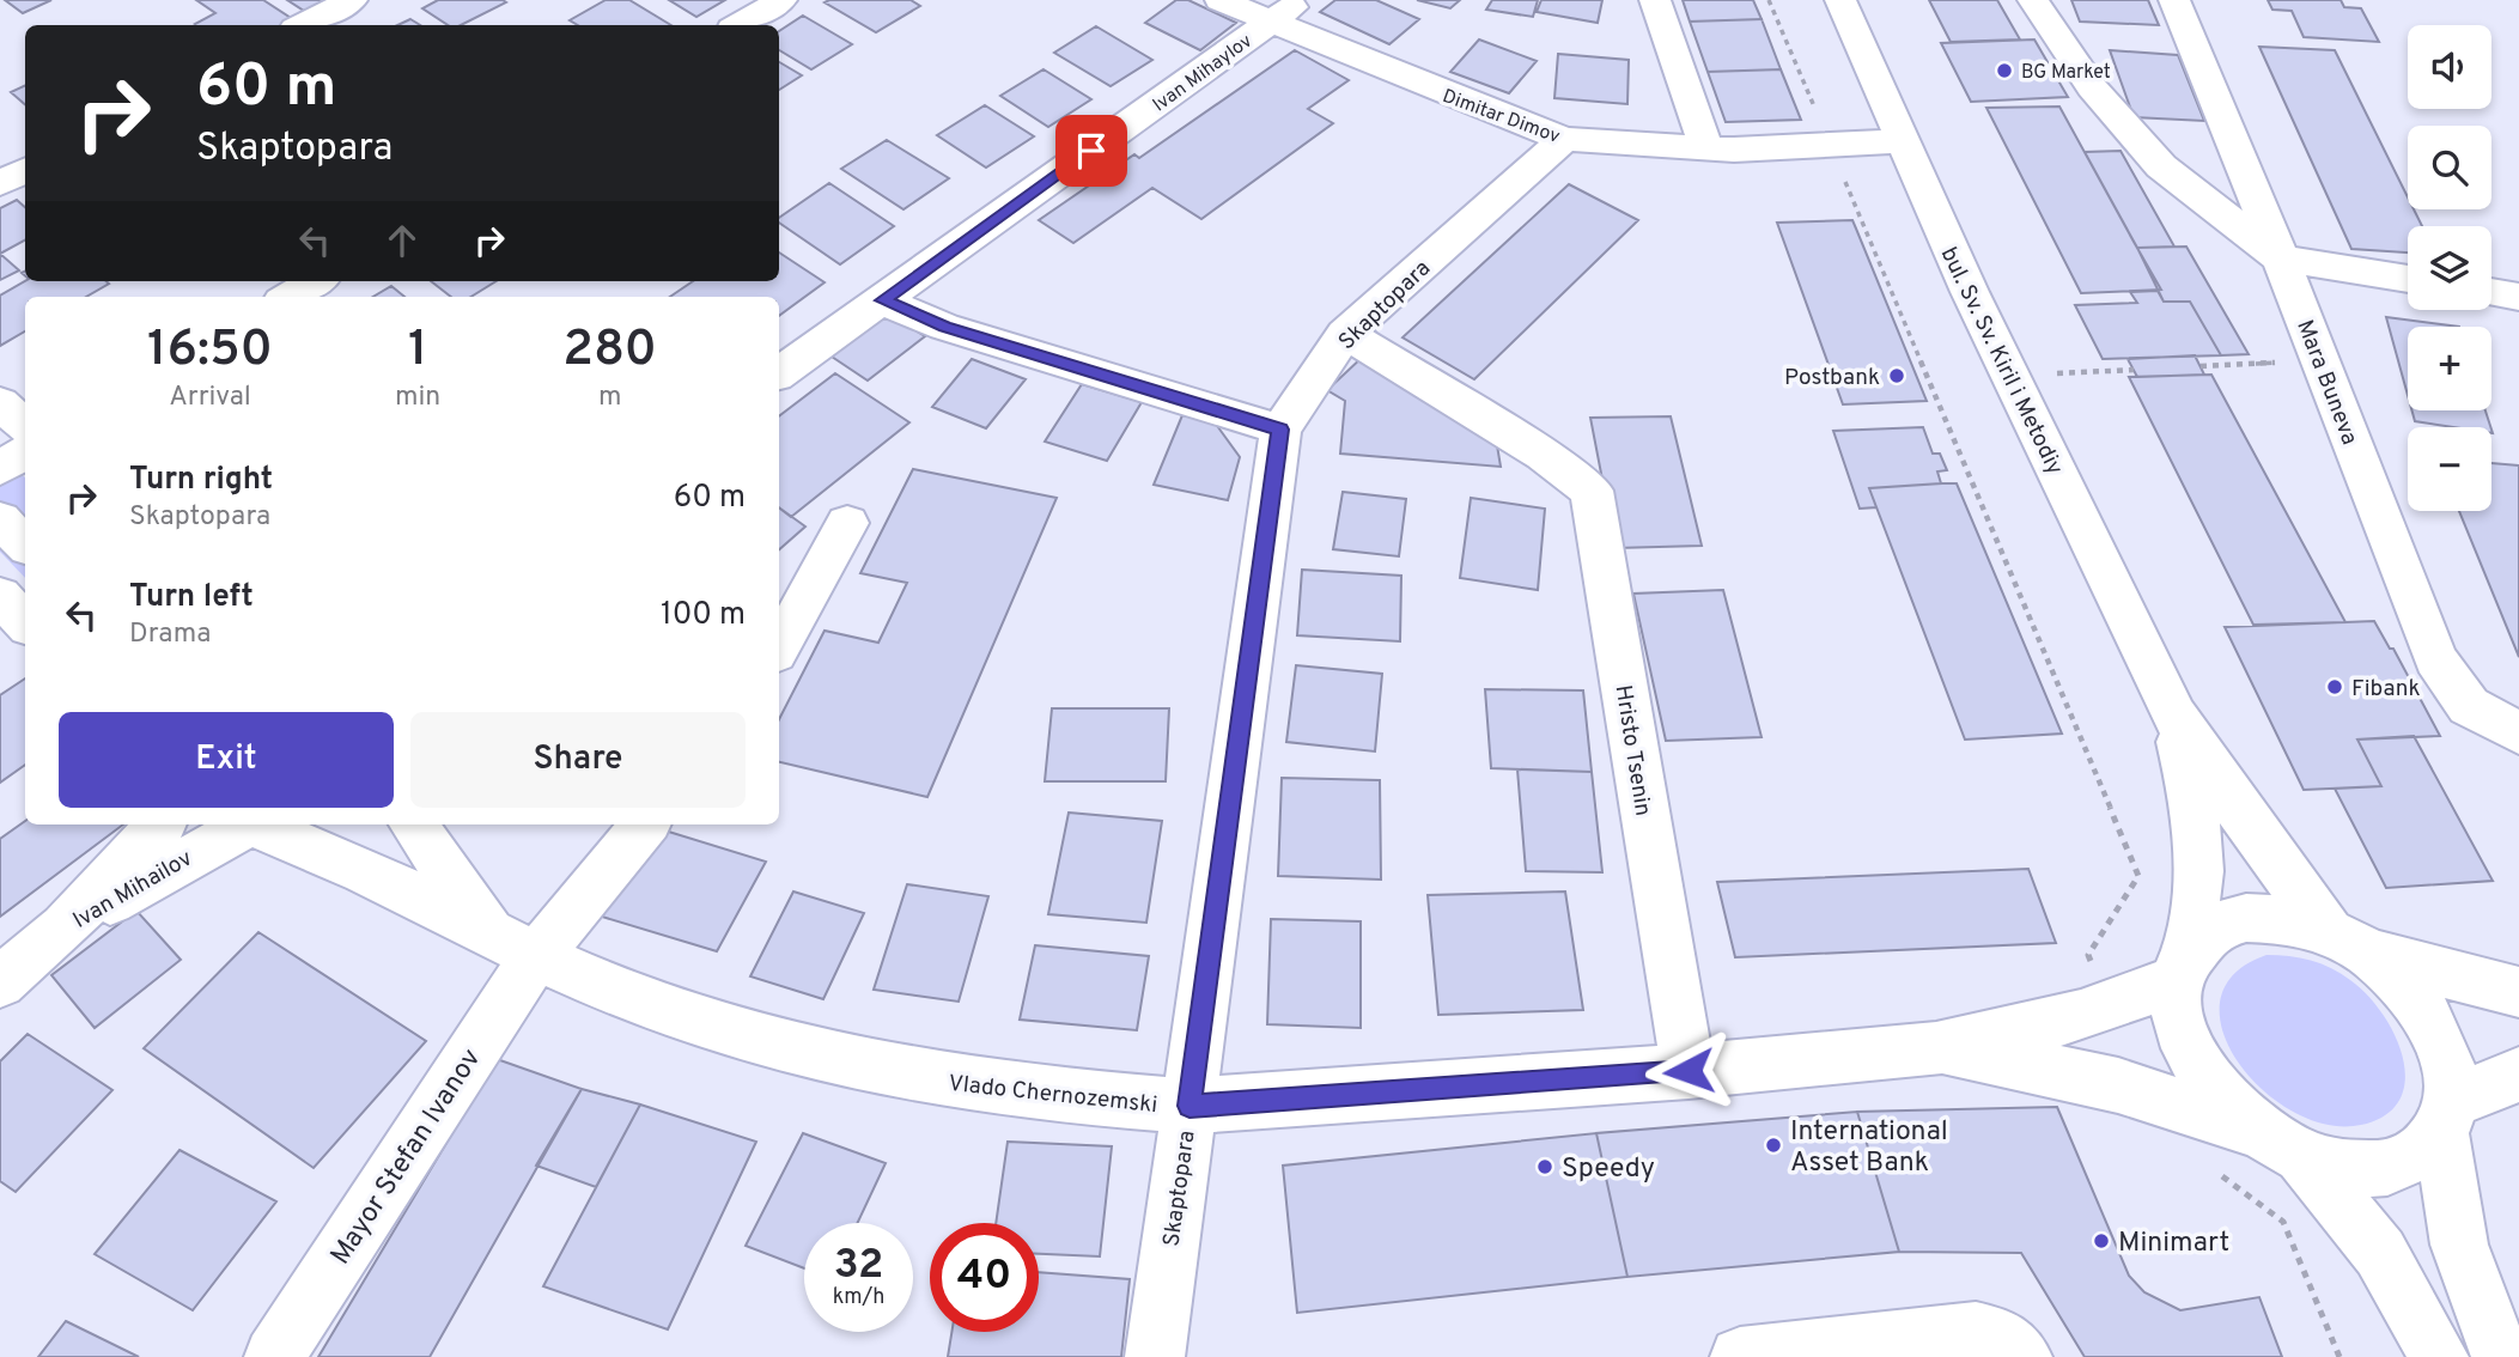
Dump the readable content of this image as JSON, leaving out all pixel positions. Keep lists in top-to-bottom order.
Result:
{
  "streets": {
    "street": [
      "Ivan Mihaylov",
      "Dimitar Dimov",
      "Skaptopara",
      "bul. Sv. Sv. Kiril i Metodiy",
      "Mara Buneva",
      "Hristo Tsenin",
      "Ivan Mihailov",
      "Vlado Chernozemski",
      "Mayor Stefan Ivanov"
    ]
  },
  "crossings": [
    ["Ivan Mihaylov", "Dimitar Dimov"],
    ["Dimitar Dimov", "Skaptopara"],
    ["Dimitar Dimov", "bul. Sv. Sv. Kiril i Metodiy"],
    ["Skaptopara", "Hristo Tsenin"],
    ["Skaptopara", "Vlado Chernozemski"],
    ["bul. Sv. Sv. Kiril i Metodiy", "Vlado Chernozemski"],
    ["Hristo Tsenin", "Vlado Chernozemski"],
    ["Ivan Mihailov", "Vlado Chernozemski"],
    ["Vlado Chernozemski", "Mayor Stefan Ivanov"]
  ],
  "places": [
    "BG Market",
    "Postbank",
    "Fibank",
    "International Asset Bank",
    "Speedy",
    "Minimart"
  ],
  "page": {
    "map_buttons": ["+", "−"],
    "turn": ["60 m", "Skaptopara"],
    "eta": [
      "16:50",
      "Arrival",
      "1",
      "min",
      "280",
      "m"
    ],
    "list": [
      {
        "name": "Turn right",
        "note": "Skaptopara",
        "value": "60 m"
      },
      {
        "name": "Turn left",
        "note": "Drama",
        "value": "100 m"
      }
    ],
    "buttons": ["Exit", "Share"],
    "speed": "32 km/h",
    "limit": "40"
  }
}
